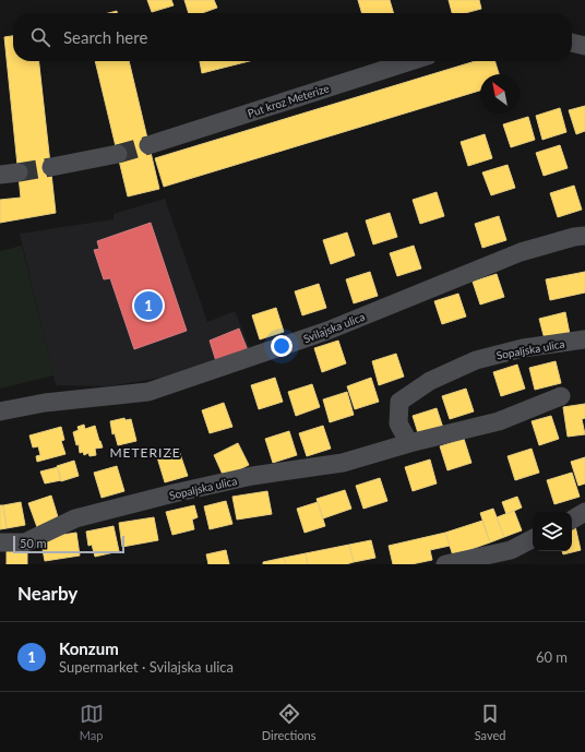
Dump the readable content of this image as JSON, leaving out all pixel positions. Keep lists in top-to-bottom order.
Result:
{
  "streets": {
    "street": ["Put kroz Meterize", "Svilajska ulica", "Sopaljska ulica"]
  },
  "districts": ["METERIZE"],
  "scale_bar": "50 m",
  "north": "top left",
  "page": {
    "search": "Search here",
    "pins": "1",
    "scale": "50 m",
    "heading": "Nearby",
    "list": [
      {
        "mark": "1",
        "name": "Konzum",
        "note": "Supermarket · Svilajska ulica",
        "value": "60 m"
      }
    ],
    "nav": ["Map", "Directions", "Saved"]
  }
}
